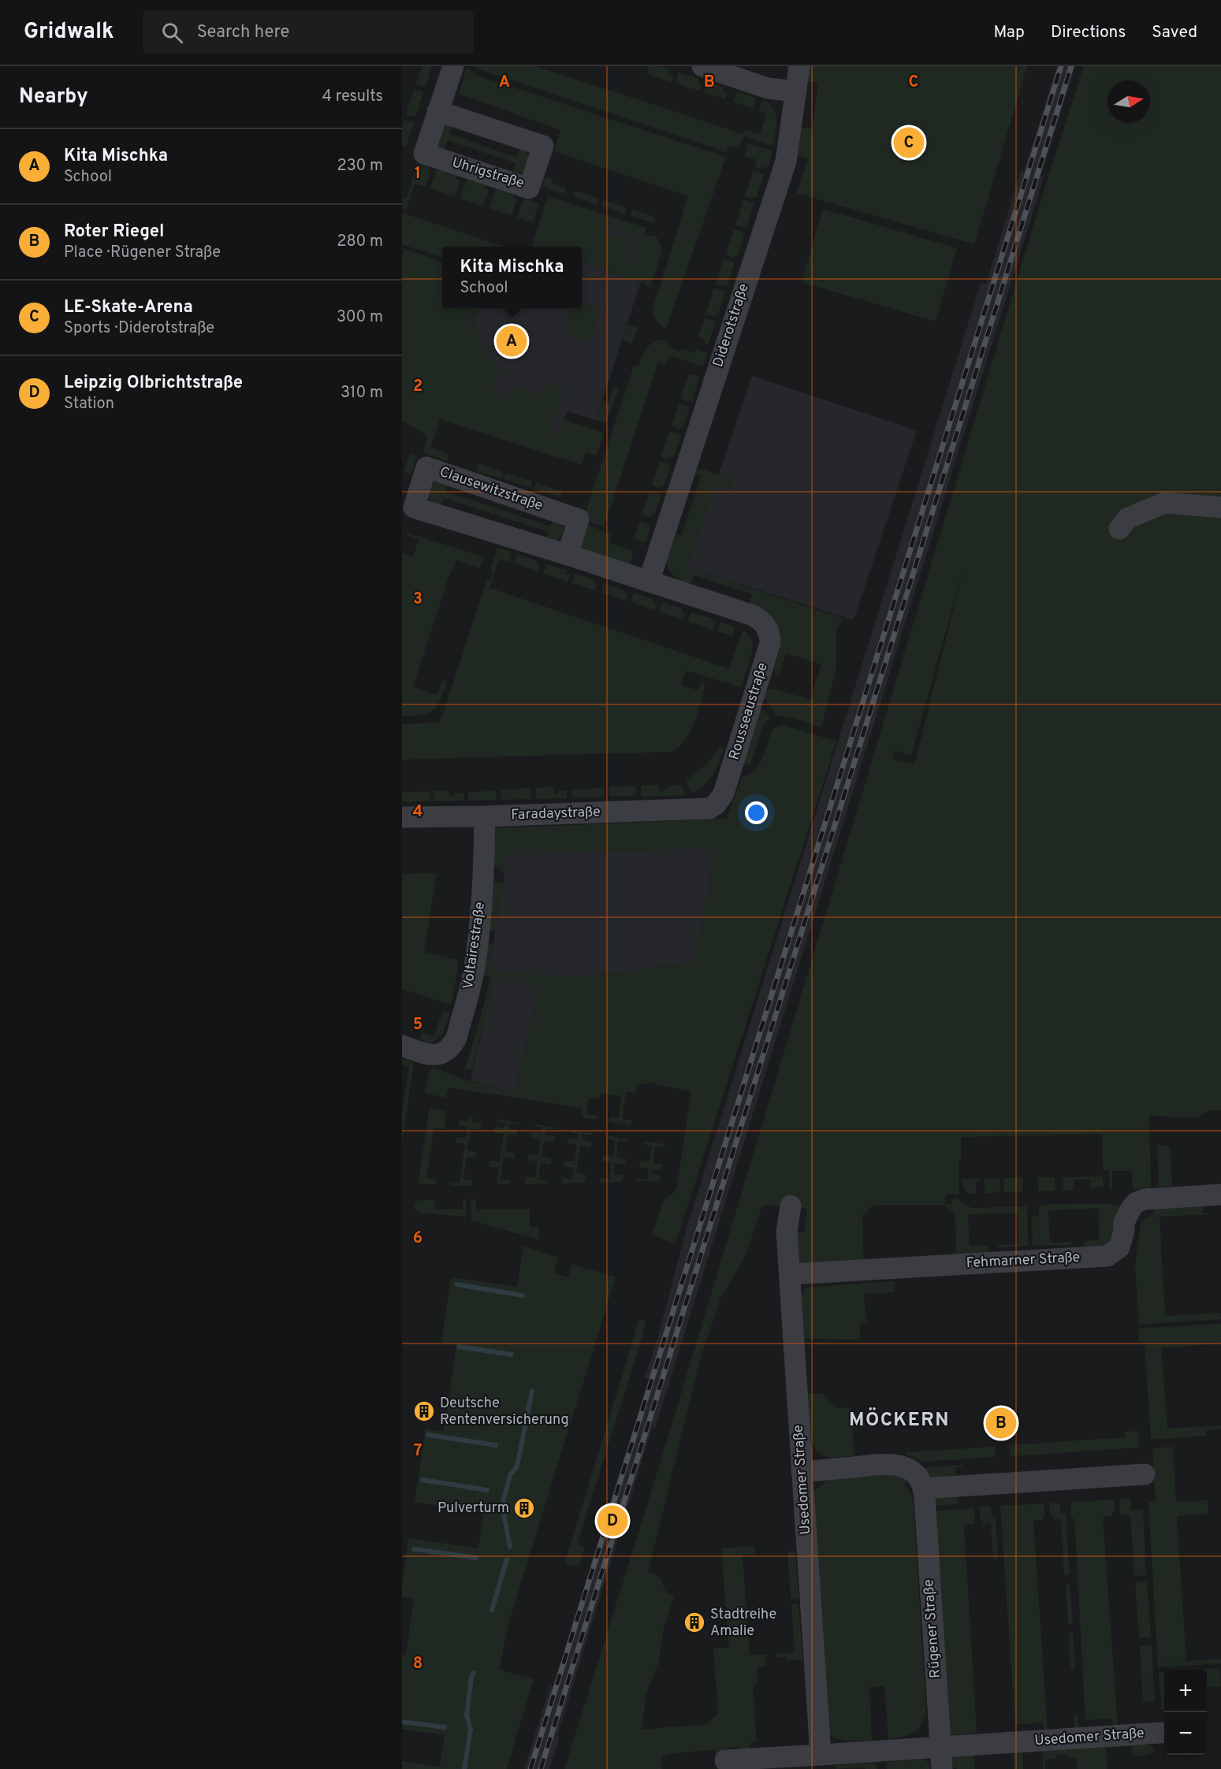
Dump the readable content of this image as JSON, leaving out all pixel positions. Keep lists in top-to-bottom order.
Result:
{
  "streets": {
    "street": [
      "Uhrigstraße",
      "Diderotstraße",
      "Clausewitzstraße",
      "Rousseaustraße",
      "Faradaystraße",
      "Voltairestraße",
      "Fehmarner Straße",
      "Usedomer Straße",
      "Rügener Straße"
    ]
  },
  "crossings": [
    ["Diderotstraße", "Clausewitzstraße"],
    ["Clausewitzstraße", "Rousseaustraße"],
    ["Rousseaustraße", "Faradaystraße"],
    ["Faradaystraße", "Voltairestraße"],
    ["Fehmarner Straße", "Usedomer Straße"],
    ["Usedomer Straße", "Rügener Straße"]
  ],
  "districts": ["MÖCKERN"],
  "places": {
    "building": ["Deutsche Rentenversicherung", "Pulverturm", "Stadtreihe Amalie"]
  },
  "north": "right",
  "page": {
    "header": "Gridwalk",
    "search": "Search here",
    "nav": ["Map", "Directions", "Saved"],
    "heading": ["Nearby", "4 results"],
    "pins": [
      "C",
      "A",
      "B",
      "D"
    ],
    "list": [
      {
        "mark": "A",
        "name": "Kita Mischka",
        "note": "School",
        "value": "230 m"
      },
      {
        "mark": "B",
        "name": "Roter Riegel",
        "note": "Place · Rügener Straße",
        "value": "280 m"
      },
      {
        "mark": "C",
        "name": "LE-Skate-Arena",
        "note": "Sports · Diderotstraße",
        "value": "300 m"
      },
      {
        "mark": "D",
        "name": "Leipzig Olbrichtstraße",
        "note": "Station",
        "value": "310 m"
      }
    ],
    "popup": ["Kita Mischka", "School"],
    "map_buttons": ["+", "−"]
  },
  "grid": {
    "columns": ["A", "B", "C"],
    "rows": [
      "1",
      "2",
      "3",
      "4",
      "5",
      "6",
      "7",
      "8"
    ]
  }
}
